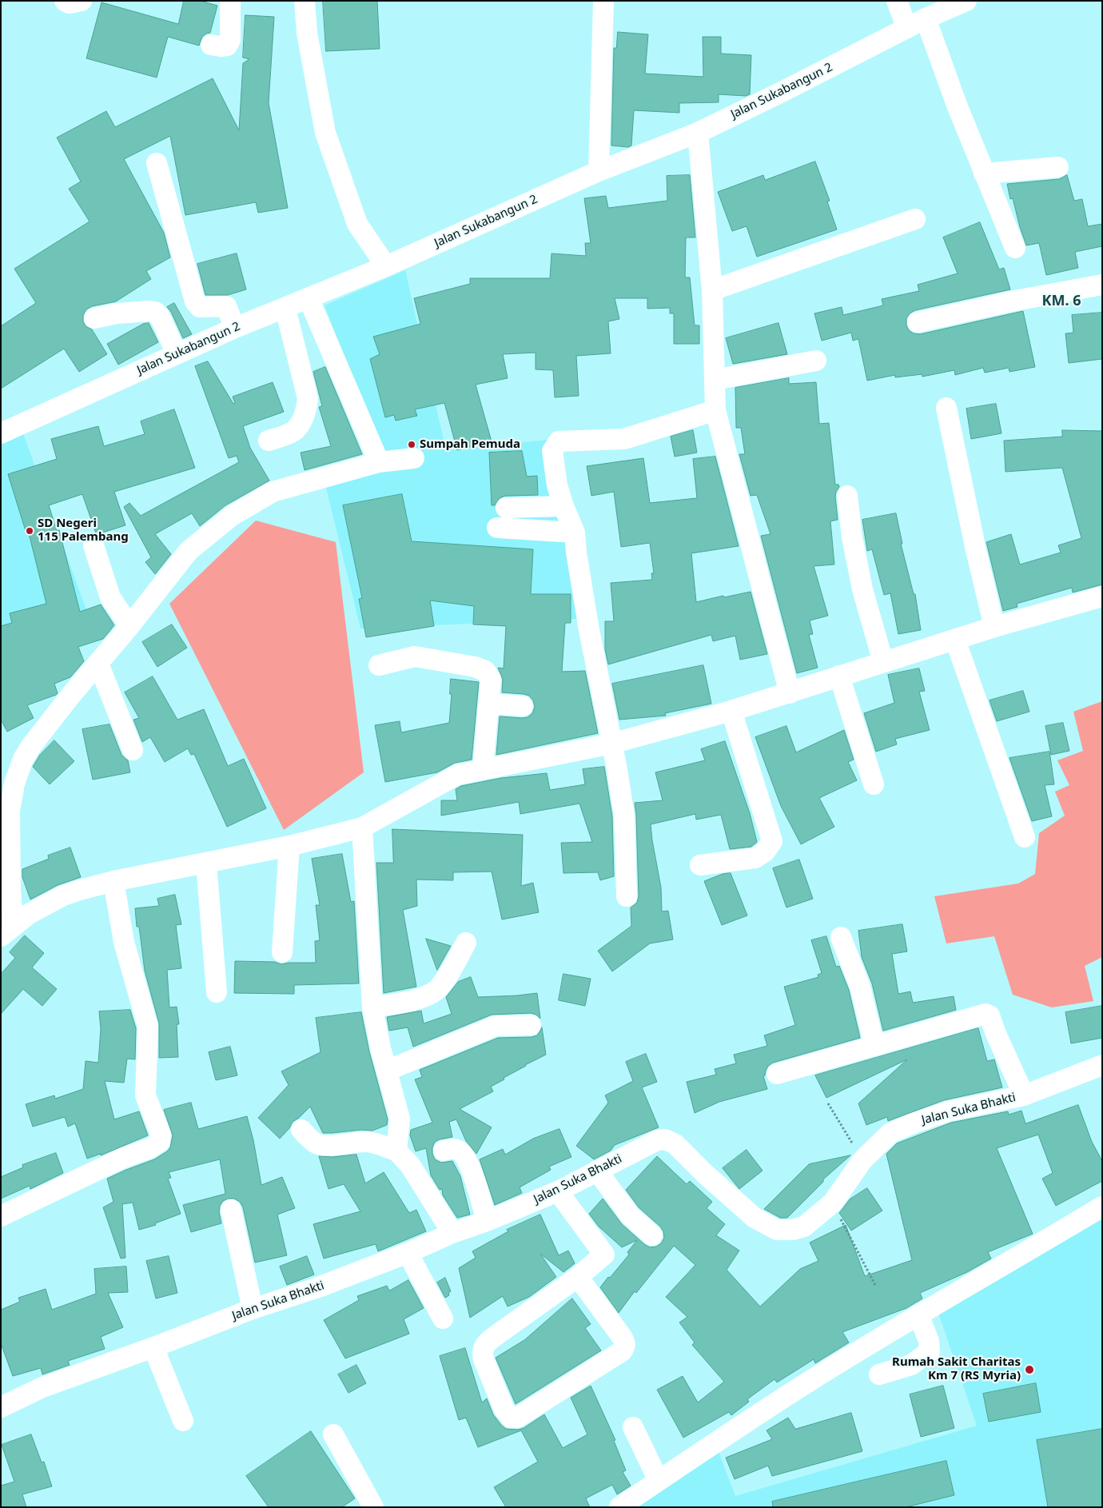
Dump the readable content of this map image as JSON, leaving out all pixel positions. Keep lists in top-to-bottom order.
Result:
{
  "streets": {
    "street": ["Jalan Sukabangun 2", "Jalan Suka Bhakti"]
  },
  "districts": ["KM. 6"],
  "places": ["Sumpah Pemuda", "SD Negeri 115 Palembang", "Rumah Sakit Charitas Km 7 (RS Myria)"]
}
